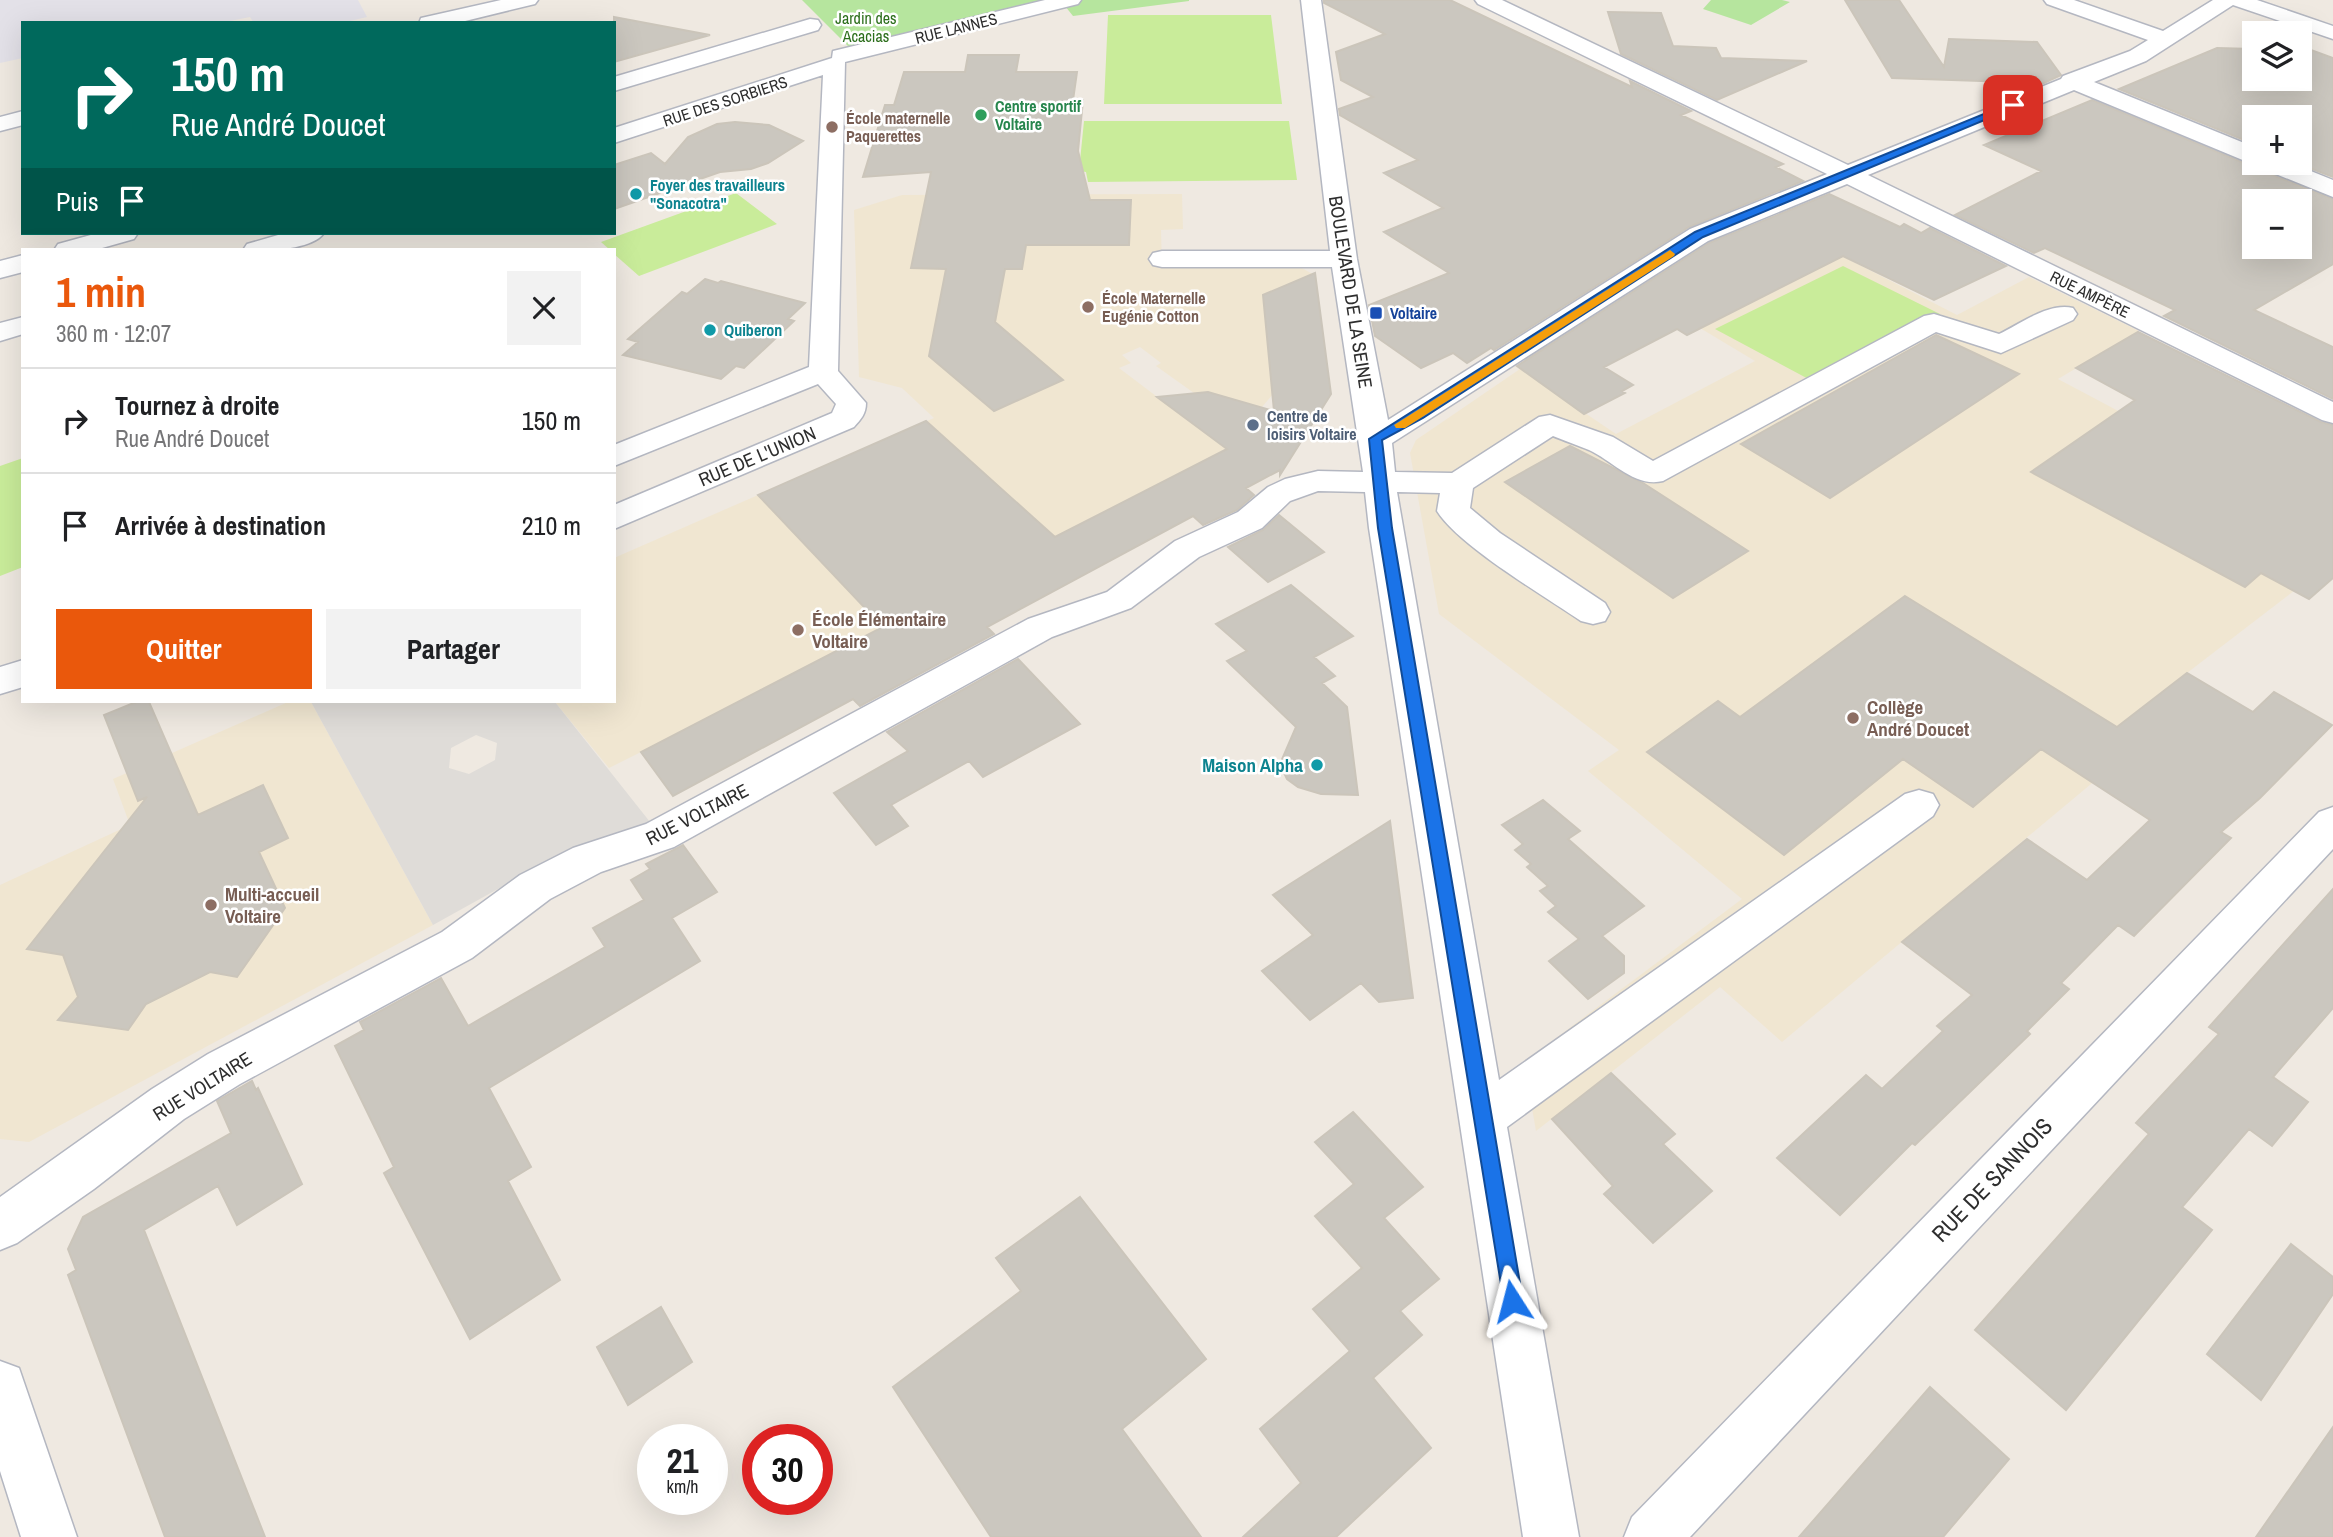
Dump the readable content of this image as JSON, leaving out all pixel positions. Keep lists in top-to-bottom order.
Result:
{
  "streets": {
    "street": [
      "RUE LANNES",
      "RUE DES SORBIERS",
      "BOULEVARD DE LA SEINE",
      "RUE AMPÈRE",
      "RUE DE L'UNION",
      "RUE VOLTAIRE",
      "RUE DE SANNOIS"
    ]
  },
  "crossings": [
    ["RUE LANNES", "RUE DES SORBIERS"],
    ["BOULEVARD DE LA SEINE", "RUE VOLTAIRE"]
  ],
  "parks": ["Jardin des Acacias"],
  "places": {
    "other": [
      "Centre sportif Voltaire",
      "École maternelle Paquerettes",
      "Foyer des travailleurs \"Sonacotra\"",
      "École Maternelle Eugénie Cotton",
      "Quiberon",
      "Centre de loisirs Voltaire",
      "École Élémentaire Voltaire",
      "Collège André Doucet",
      "Maison Alpha",
      "Multi-accueil Voltaire"
    ],
    "transit": ["Voltaire"]
  },
  "page": {
    "map_buttons": ["+", "−"],
    "turn": ["150 m", "Rue André Doucet"],
    "then": "Puis",
    "heading": ["1 min", "360 m · 12:07"],
    "list": [
      {
        "name": "Tournez à droite",
        "note": "Rue André Doucet",
        "value": "150 m"
      },
      {
        "name": "Arrivée à destination",
        "value": "210 m"
      }
    ],
    "buttons": ["Quitter", "Partager"],
    "speed": "21 km/h",
    "limit": "30"
  }
}
